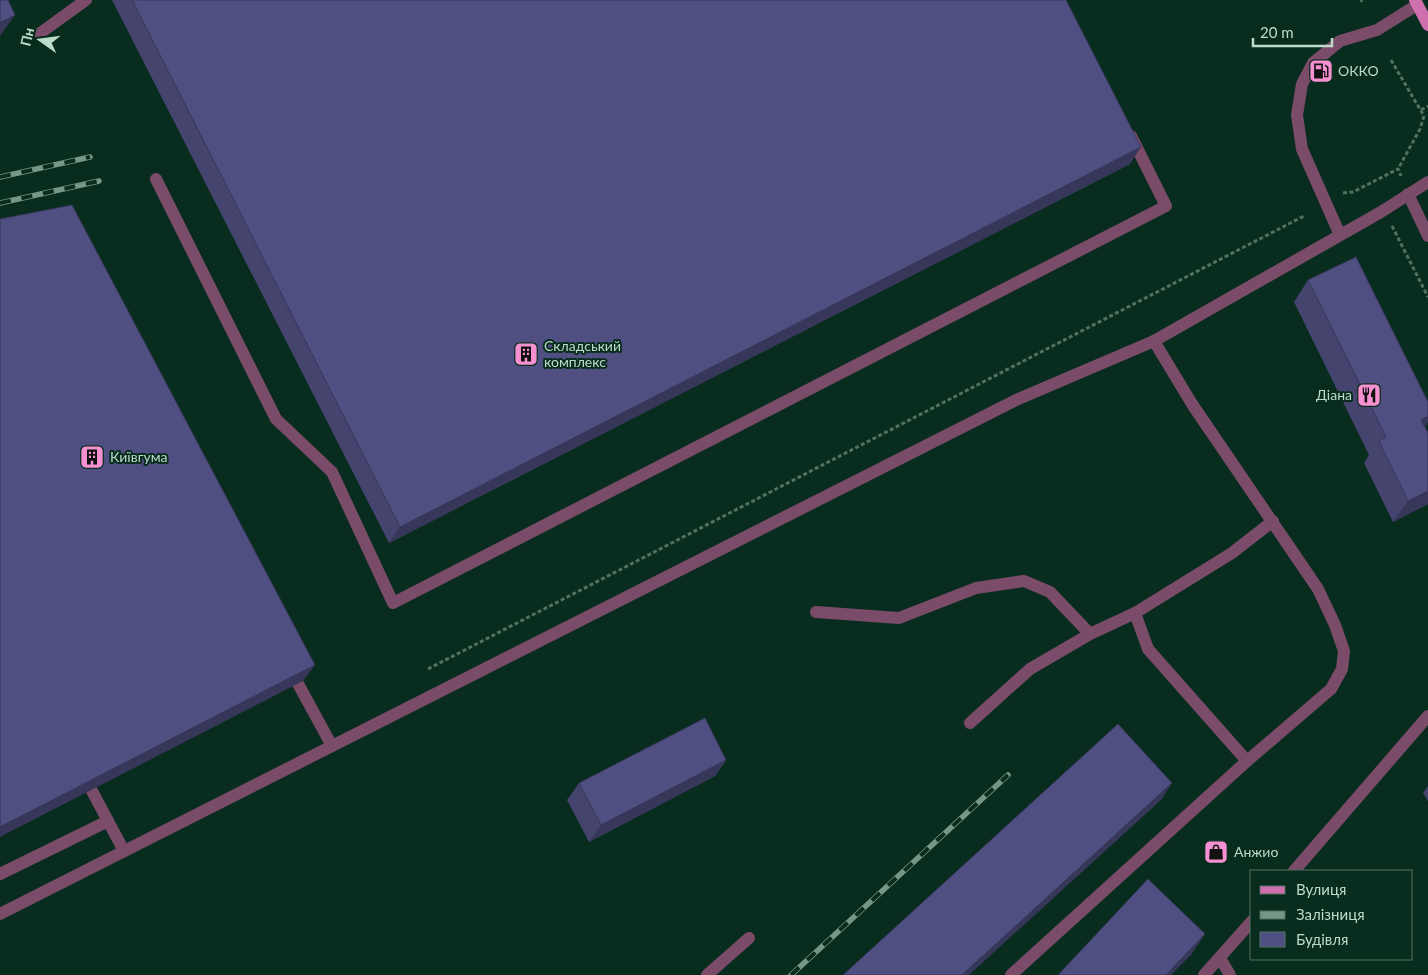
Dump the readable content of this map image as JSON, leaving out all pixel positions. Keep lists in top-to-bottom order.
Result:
{
  "places": {
    "fuel station": ["ОККО"],
    "building": ["Складський комплекс", "Київгума"],
    "restaurant": ["Діана"],
    "shop": ["Анжио"]
  },
  "legend": ["Вулиця", "Залізниця", "Будівля"],
  "scale_bar": "20 m",
  "north": "left"
}
